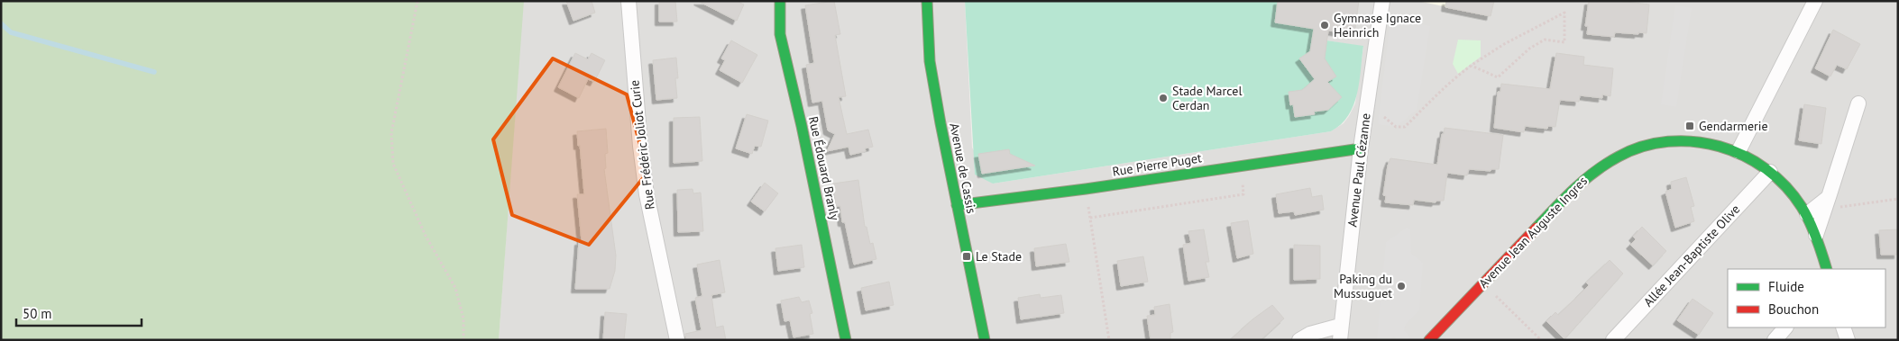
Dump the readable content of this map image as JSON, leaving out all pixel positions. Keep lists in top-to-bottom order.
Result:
{
  "streets": {
    "street": [
      "Rue Frédéric Joliot Curie",
      "Rue Pierre Puget",
      "Rue Édouard Branly",
      "Avenue de Cassis",
      "Avenue Paul Cézanne",
      "Avenue Jean Auguste Ingres",
      "Allée Jean-Baptiste Olive"
    ]
  },
  "crossings": [
    ["Rue Pierre Puget", "Avenue de Cassis"],
    ["Rue Pierre Puget", "Avenue Paul Cézanne"],
    ["Avenue Jean Auguste Ingres", "Allée Jean-Baptiste Olive"]
  ],
  "places": {
    "other": ["Gymnase Ignace Heinrich", "Stade Marcel Cerdan", "Paking du Mussuguet"],
    "transit": ["Gendarmerie", "Le Stade"]
  },
  "legend": ["Fluide", "Bouchon"],
  "scale_bar": "50 m"
}
